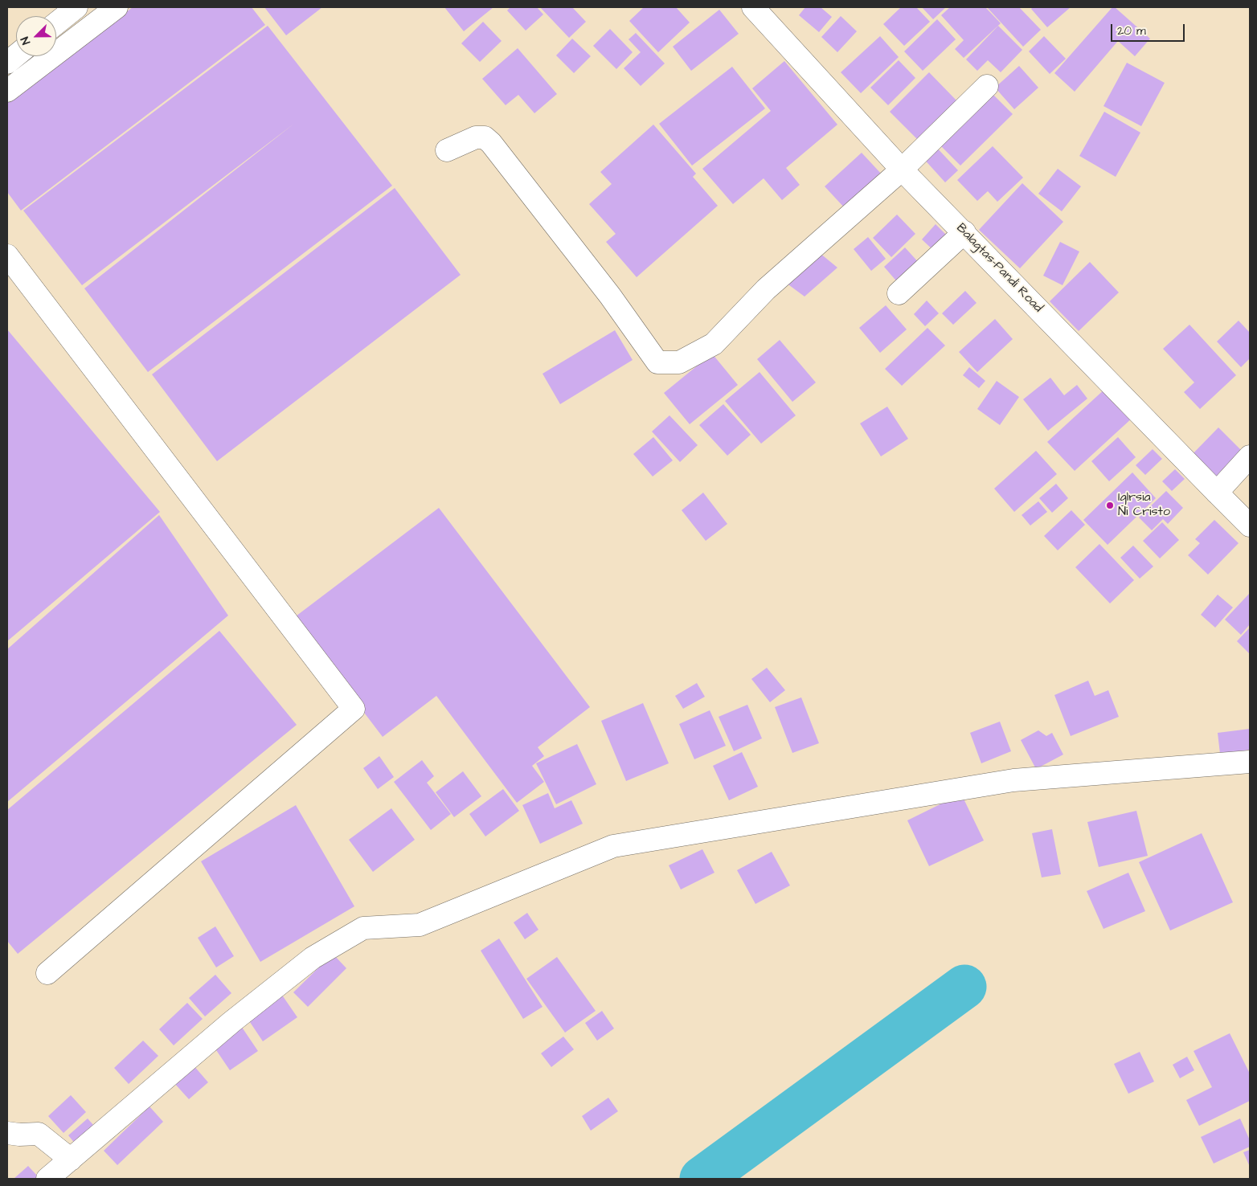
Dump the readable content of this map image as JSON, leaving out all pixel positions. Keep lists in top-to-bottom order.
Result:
{
  "streets": {
    "street": ["Balagtas-Pandi Road"]
  },
  "places": ["Iglrsia Ni Cristo"],
  "scale_bar": "20 m",
  "north": "bottom left"
}
